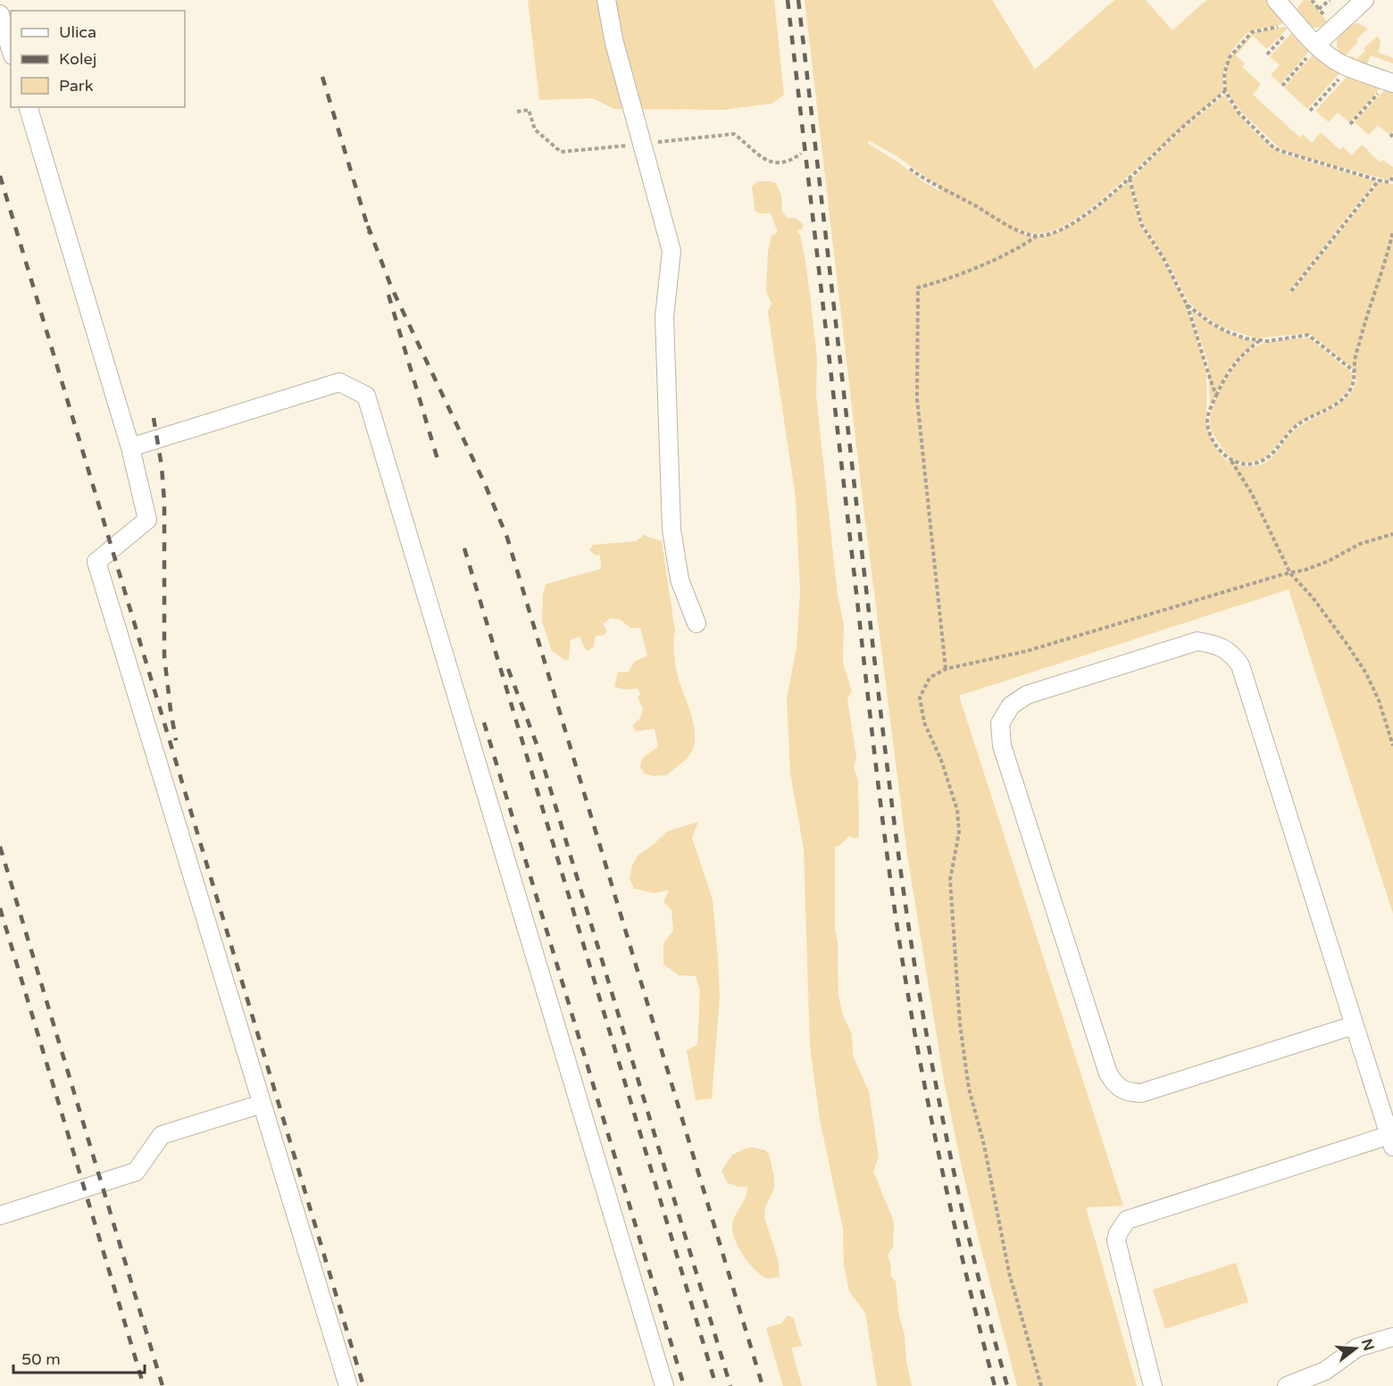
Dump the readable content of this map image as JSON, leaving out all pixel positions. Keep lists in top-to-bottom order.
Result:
{
  "legend": ["Ulica", "Kolej", "Park"],
  "scale_bar": "50 m",
  "north": "right"
}
